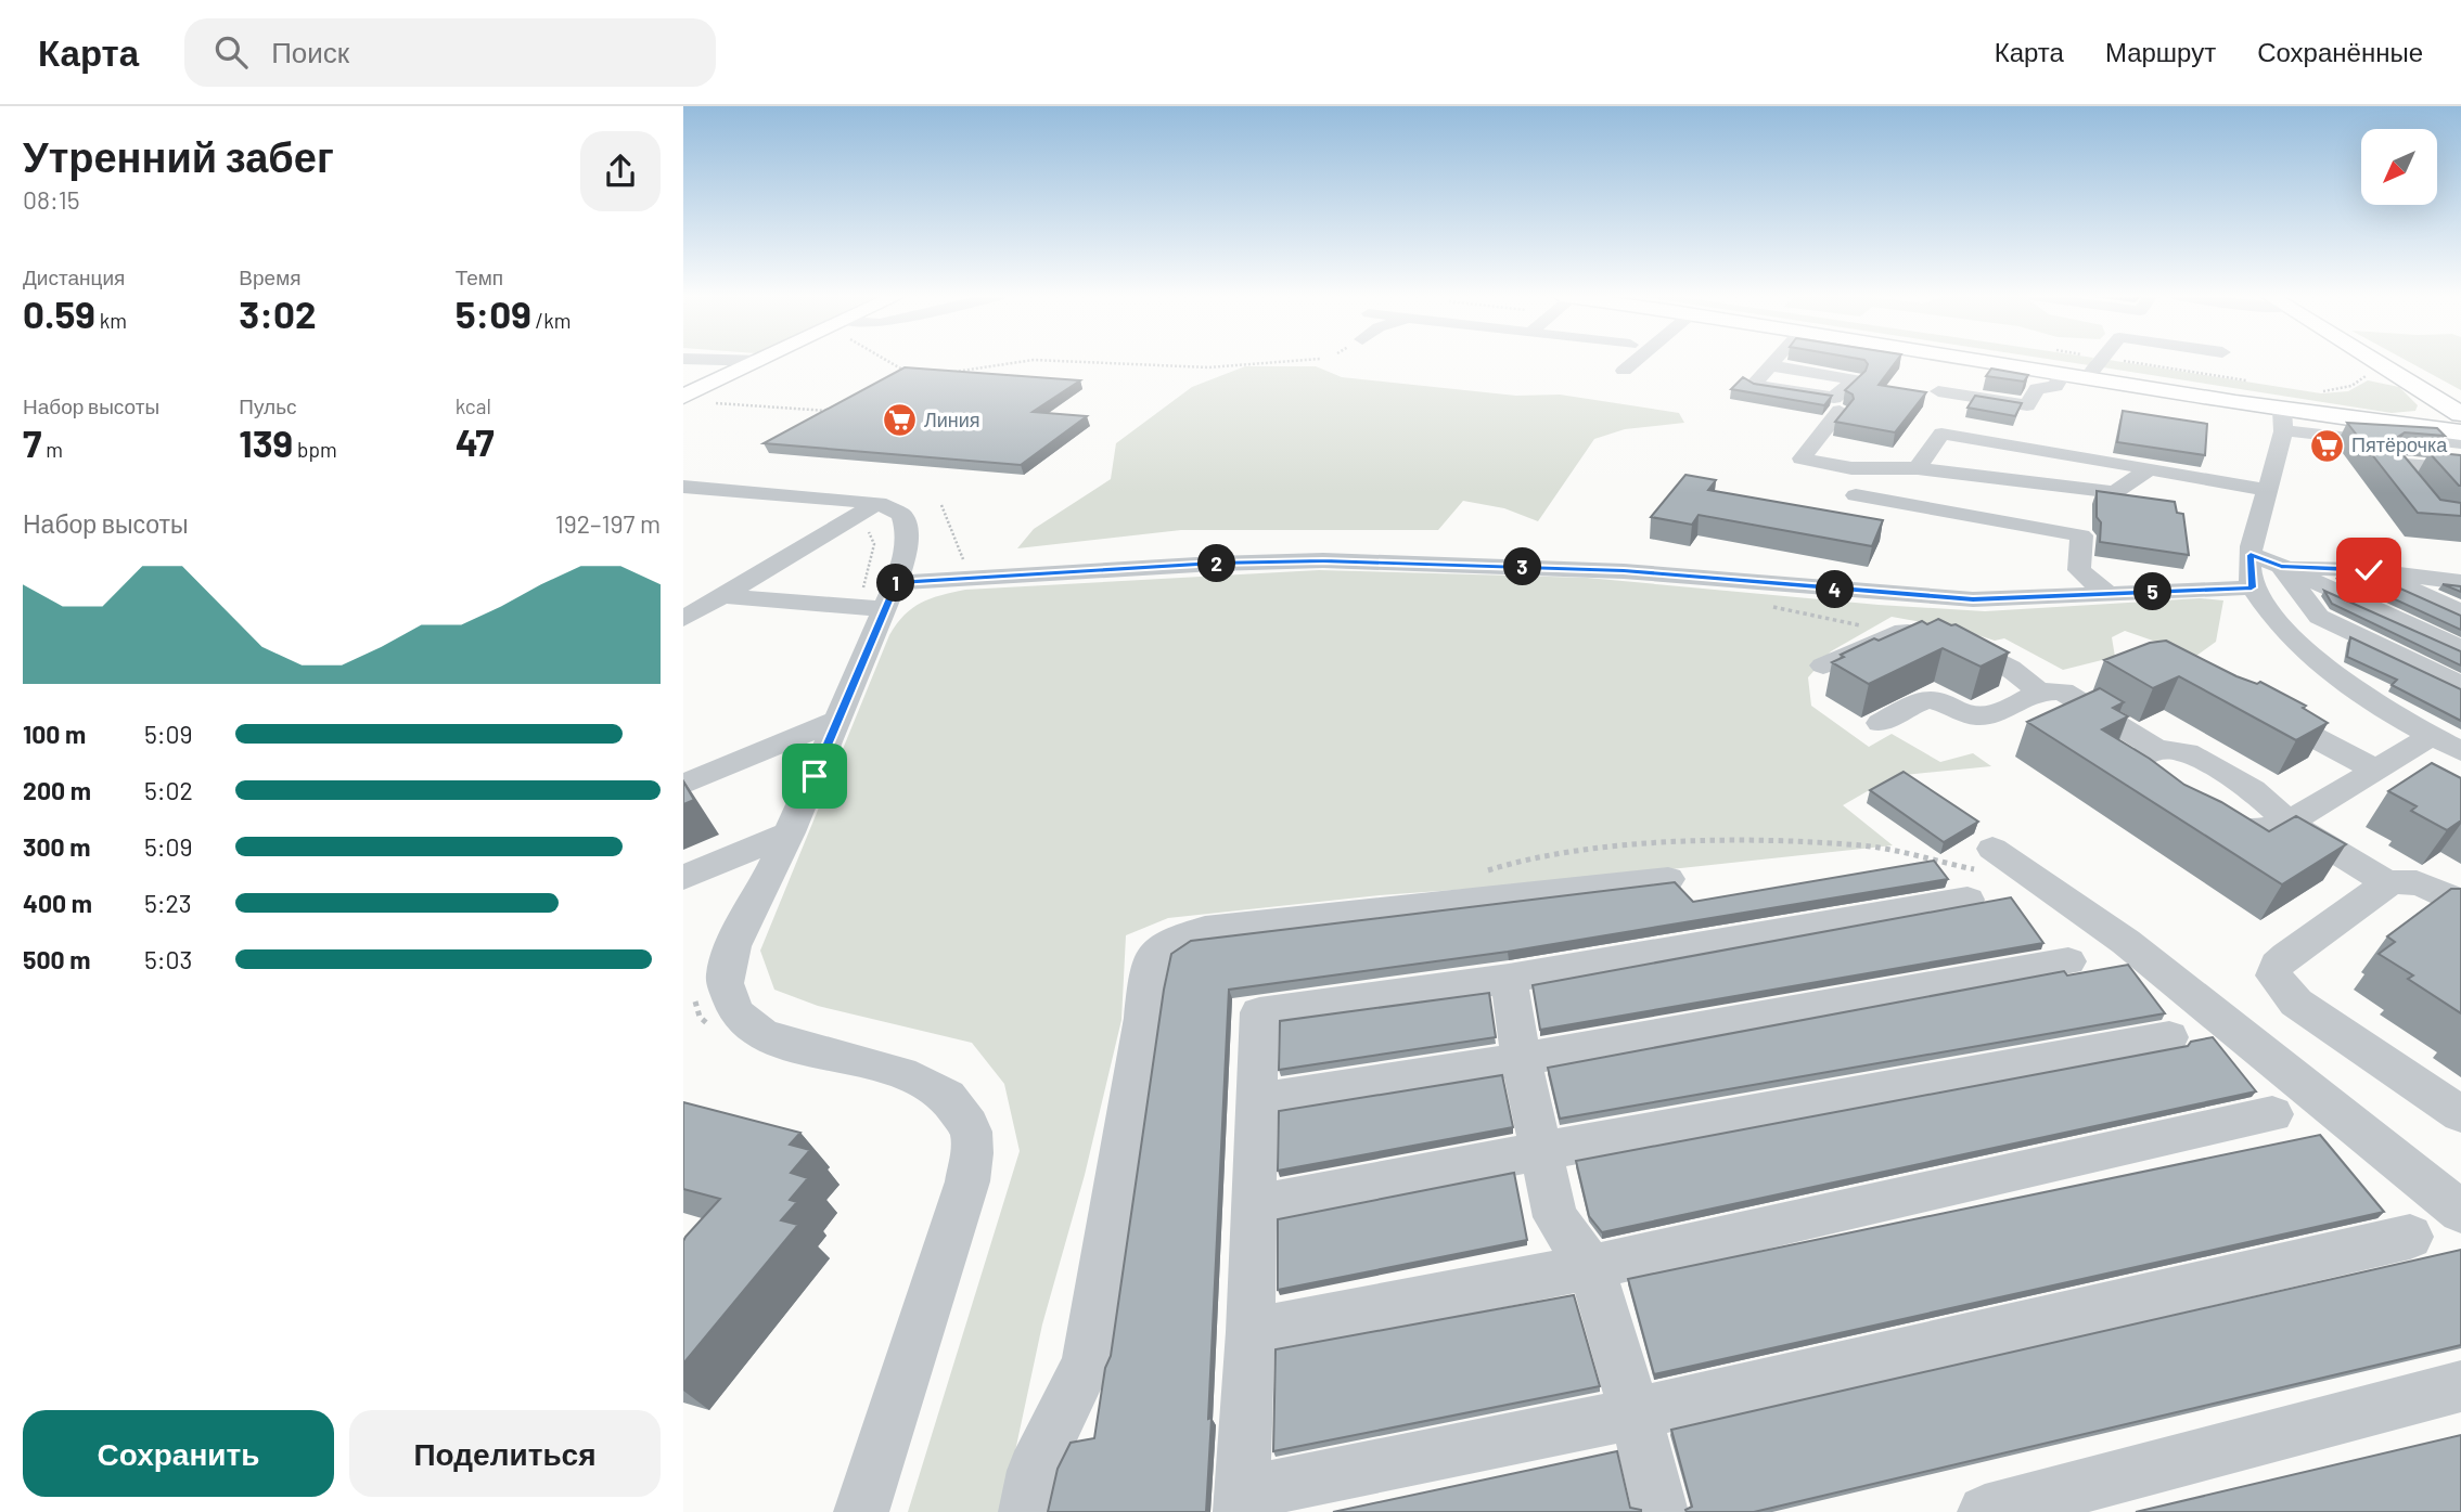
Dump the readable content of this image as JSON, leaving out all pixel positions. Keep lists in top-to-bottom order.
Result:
{
  "places": {
    "supermarket": ["Линия", "Пятёрочка"]
  },
  "north": "bottom left",
  "page": {
    "header": "Карта",
    "search": "Поиск",
    "nav": ["Карта", "Маршрут", "Сохранённые"],
    "heading": ["Утренний забег", "08:15"],
    "stats": [
      ["Дистанция", "0.59 km"],
      ["Время", "3:02"],
      ["Темп", "5:09 /km"],
      ["Набор высоты", "7 m"],
      ["Пульс", "139 bpm"],
      ["kcal", "47"]
    ],
    "chart": ["Набор высоты", "192–197 m"],
    "pins": [
      "2",
      "3",
      "1",
      "4",
      "5"
    ],
    "list": [
      {
        "name": "100 m",
        "note": "5:09"
      },
      {
        "name": "200 m",
        "note": "5:02"
      },
      {
        "name": "300 m",
        "note": "5:09"
      },
      {
        "name": "400 m",
        "note": "5:23"
      },
      {
        "name": "500 m",
        "note": "5:03"
      }
    ],
    "buttons": ["Сохранить", "Поделиться"]
  }
}
